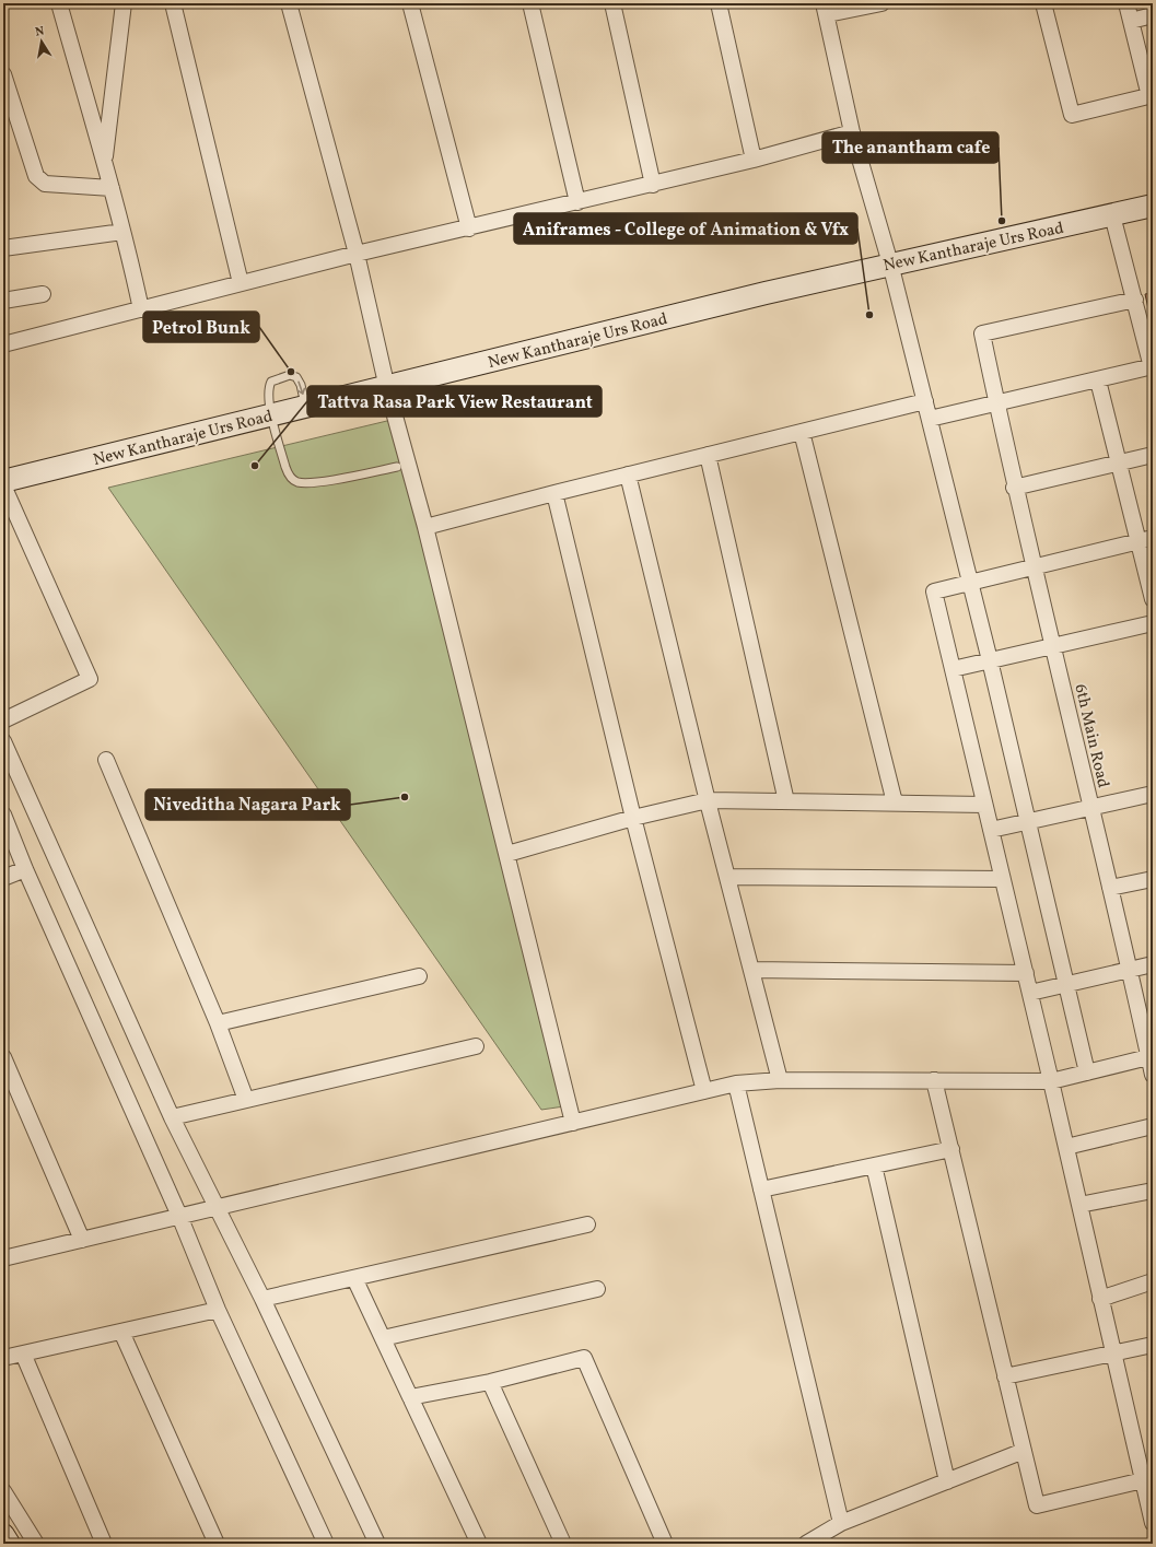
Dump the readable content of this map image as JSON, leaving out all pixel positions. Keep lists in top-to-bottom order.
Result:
{
  "streets": {
    "main road": ["New Kantharaje Urs Road"],
    "street": ["6th Main Road"]
  },
  "places": [
    "The anantham cafe",
    "Aniframes - College of Animation & Vfx",
    "Petrol Bunk",
    "Tattva Rasa Park View Restaurant",
    "Niveditha Nagara Park"
  ],
  "north": "top"
}
